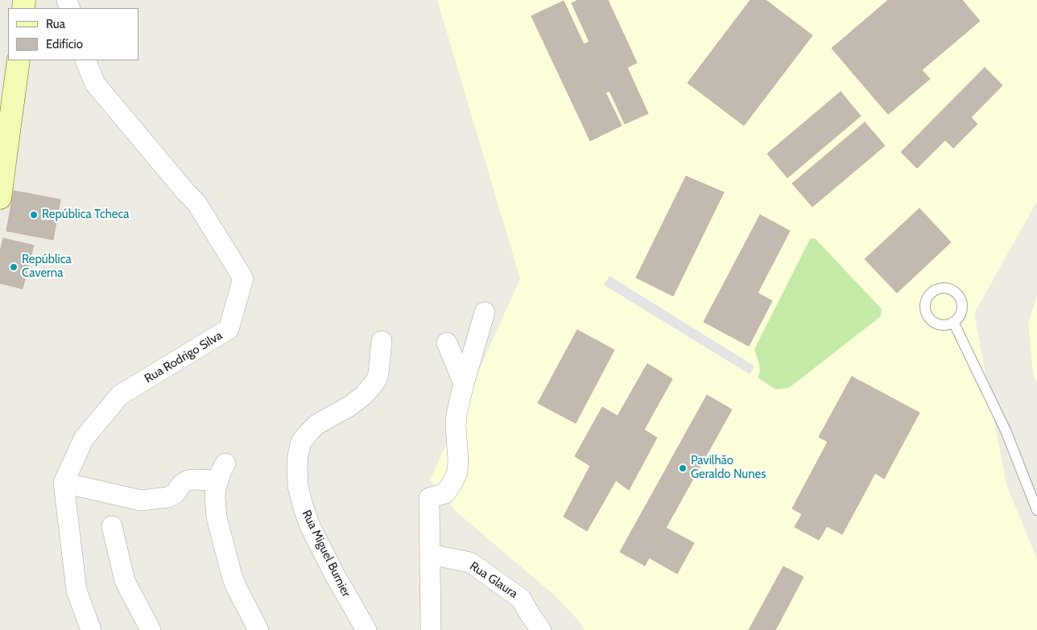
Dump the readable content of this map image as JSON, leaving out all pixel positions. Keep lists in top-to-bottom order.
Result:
{
  "streets": {
    "street": ["Rua Rodrigo Silva", "Rua Miguel Burnier", "Rua Glaura"]
  },
  "places": ["República Tcheca", "República Caverna", "Pavilhão Geraldo Nunes"],
  "legend": ["Rua", "Edifício"]
}
